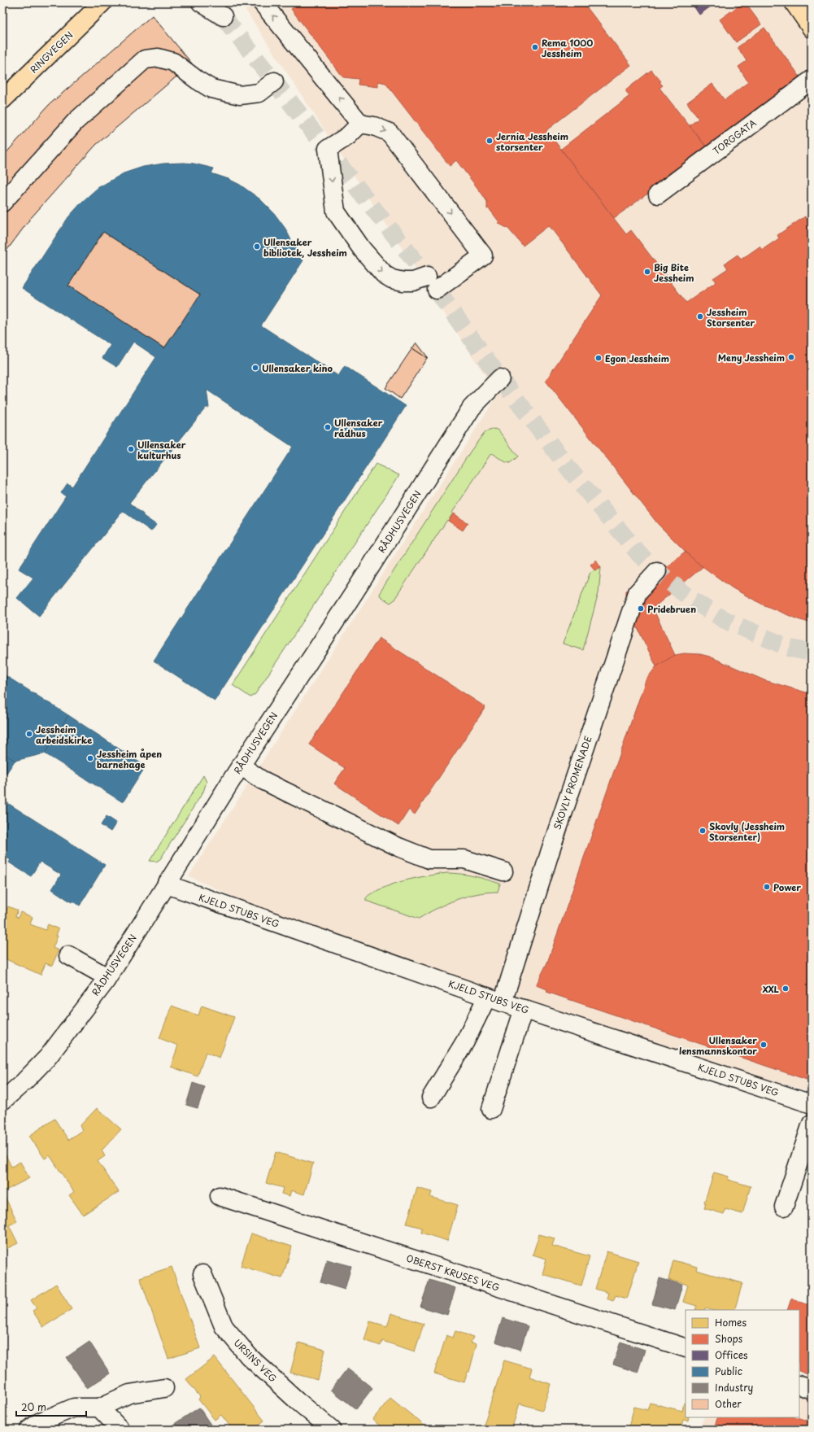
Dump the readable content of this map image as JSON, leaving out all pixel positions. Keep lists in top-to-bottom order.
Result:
{
  "streets": {
    "main road": ["RINGVEGEN"],
    "street": [
      "TORGGATA",
      "RÅDHUSVEGEN",
      "SKOVLY PROMENADE",
      "KJELD STUBS VEG",
      "OBERST KRUSES VEG",
      "URSINS VEG"
    ]
  },
  "crossings": [
    ["RÅDHUSVEGEN", "KJELD STUBS VEG"],
    ["SKOVLY PROMENADE", "KJELD STUBS VEG"]
  ],
  "places": [
    "Rema 1000 Jessheim",
    "Jernia Jessheim storsenter",
    "Ullensaker bibliotek, Jessheim",
    "Big Bite Jessheim",
    "Jessheim Storsenter",
    "Meny Jessheim",
    "Egon Jessheim",
    "Ullensaker kino",
    "Ullensaker rådhus",
    "Ullensaker kulturhus",
    "Pridebruen",
    "Jessheim arbeidskirke",
    "Jessheim åpen barnehage",
    "Skovly (Jessheim Storsenter)",
    "Power",
    "XXL",
    "Ullensaker lensmannskontor"
  ],
  "legend": [
    "Homes",
    "Shops",
    "Offices",
    "Public",
    "Industry",
    "Other"
  ],
  "scale_bar": "20 m"
}
